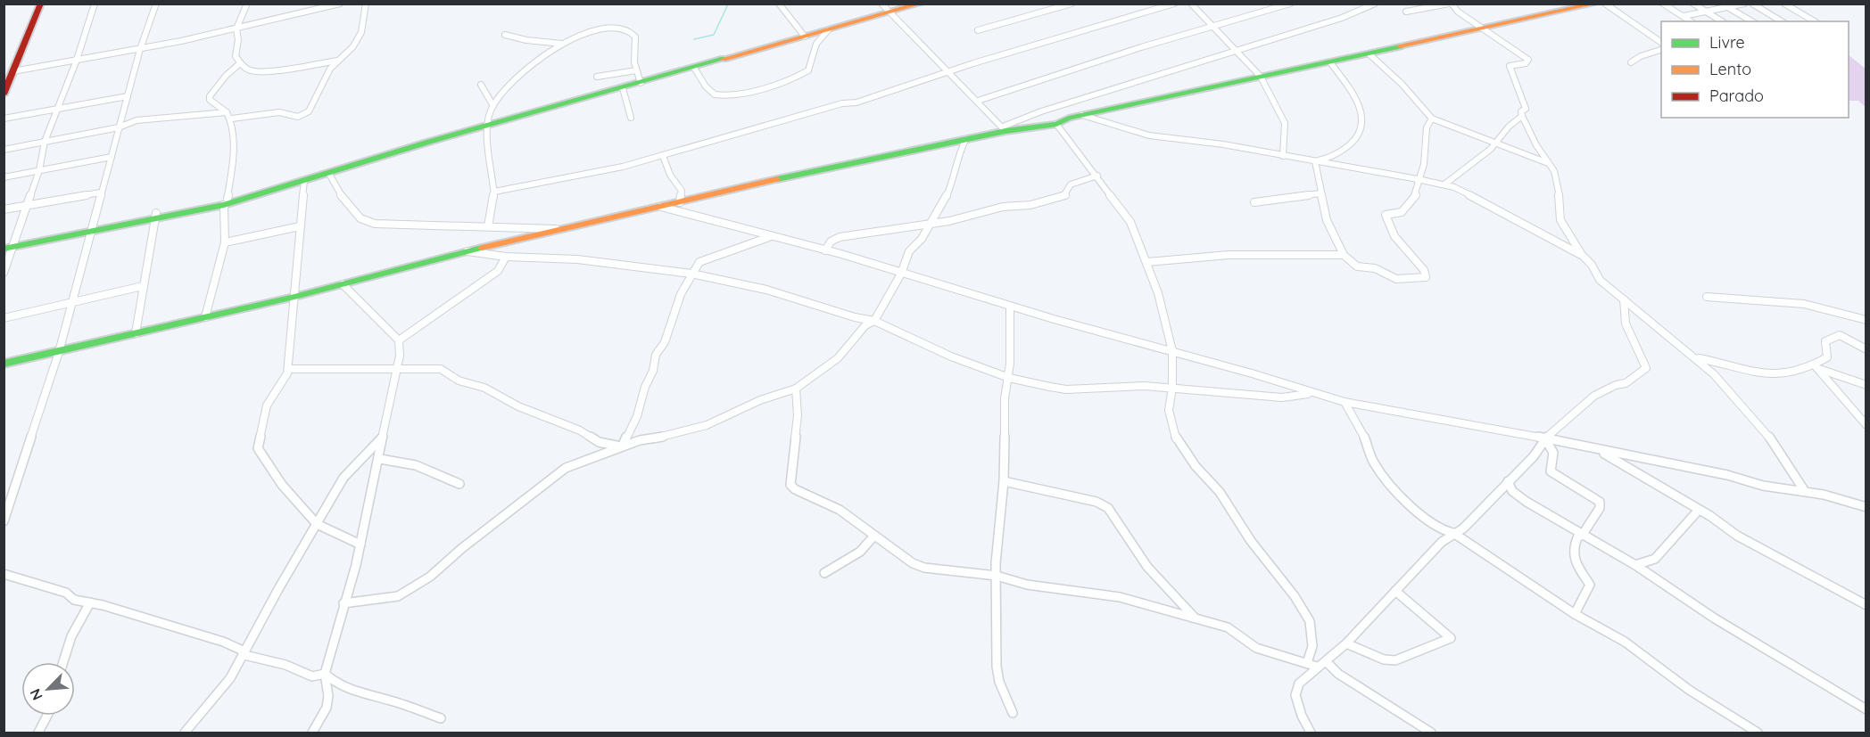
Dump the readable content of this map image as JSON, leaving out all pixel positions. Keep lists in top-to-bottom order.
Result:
{
  "legend": ["Livre", "Lento", "Parado"],
  "north": "bottom left"
}
